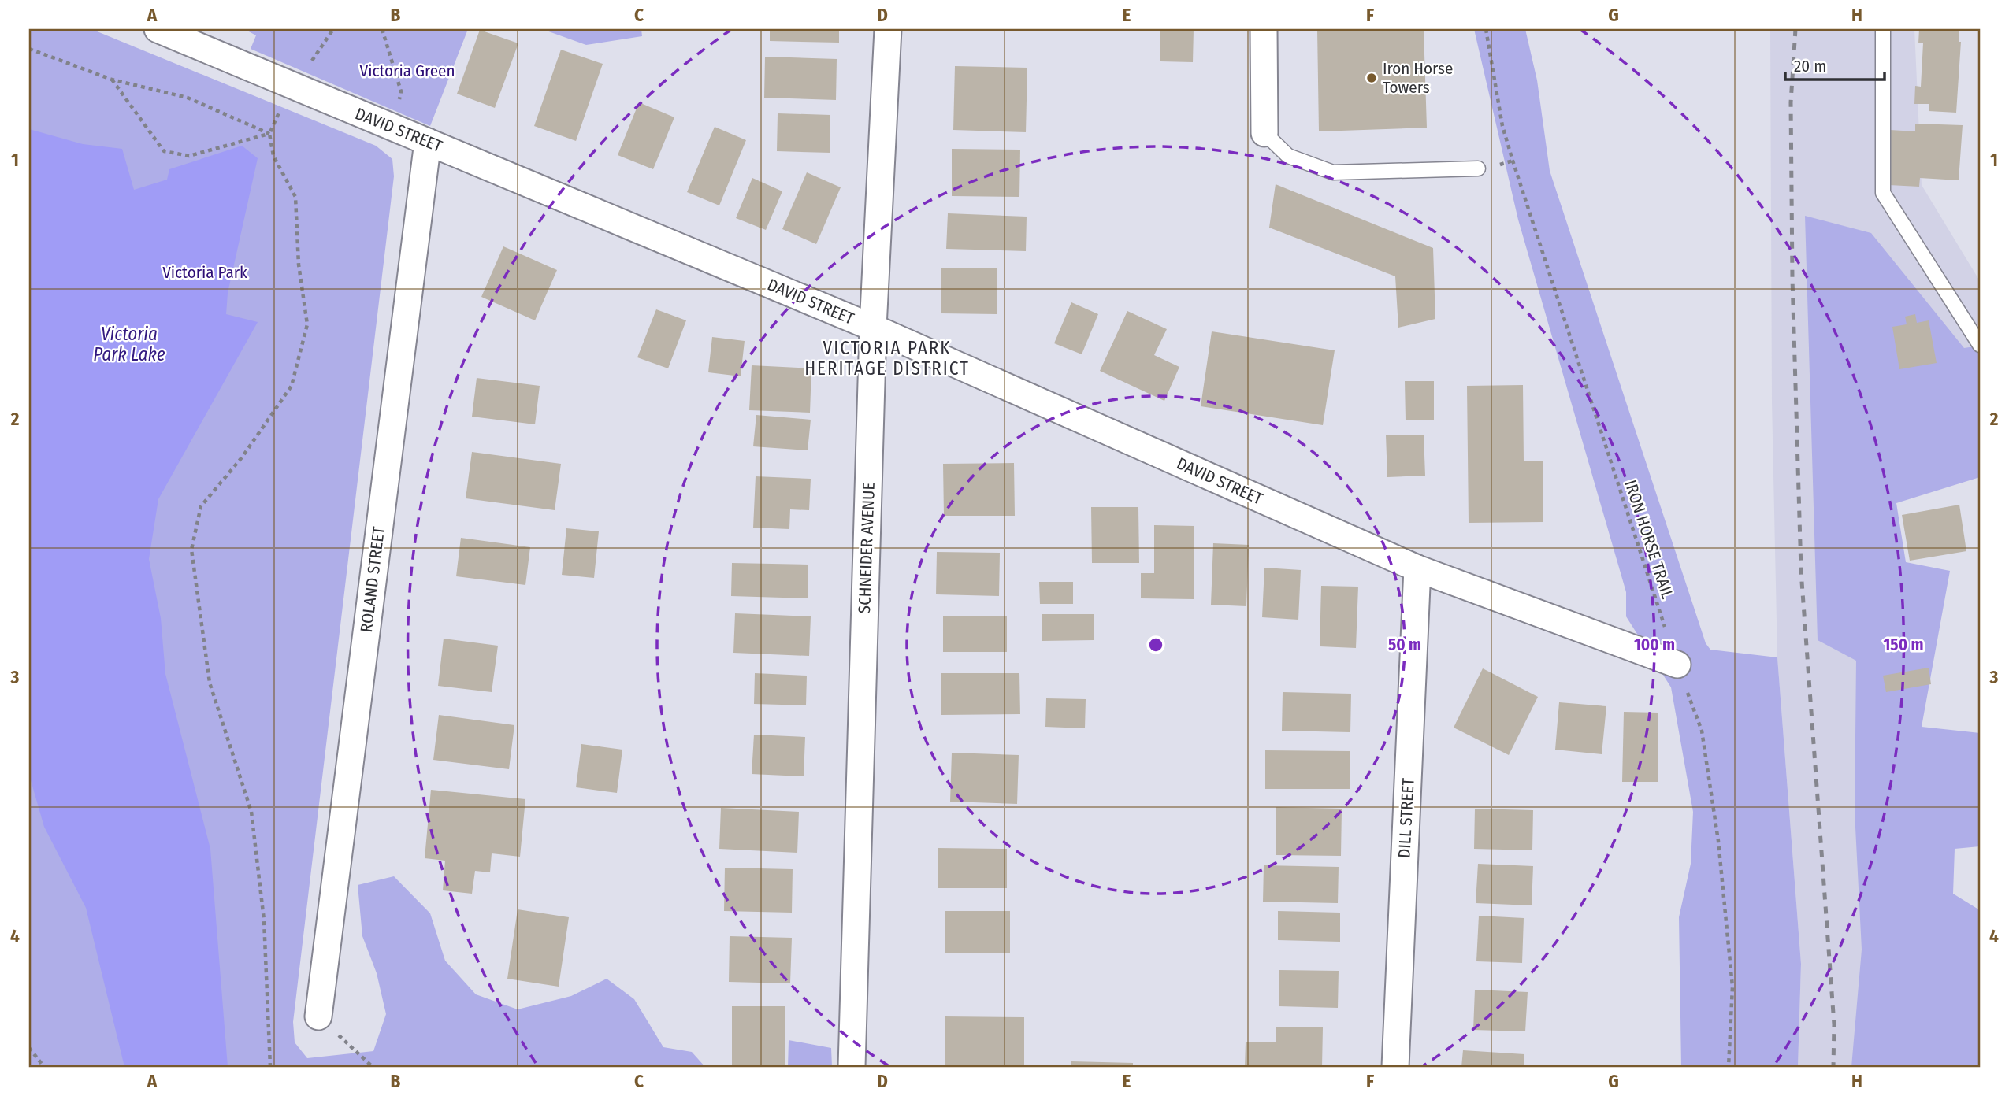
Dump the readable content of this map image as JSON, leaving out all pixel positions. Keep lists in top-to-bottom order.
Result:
{
  "streets": {
    "street": [
      "DAVID STREET",
      "SCHNEIDER AVENUE",
      "ROLAND STREET",
      "DILL STREET"
    ],
    "path": ["IRON HORSE TRAIL"]
  },
  "crossings": [
    ["DAVID STREET", "IRON HORSE TRAIL"],
    ["DAVID STREET", "SCHNEIDER AVENUE"],
    ["DAVID STREET", "ROLAND STREET"],
    ["DAVID STREET", "DILL STREET"]
  ],
  "districts": ["VICTORIA PARK HERITAGE DISTRICT"],
  "water": ["Victoria Park Lake"],
  "parks": ["Victoria Green", "Victoria Park"],
  "places": ["Iron Horse Towers"],
  "scale_bar": "20 m",
  "grid": {
    "columns": [
      "A",
      "B",
      "C",
      "D",
      "E",
      "F",
      "G",
      "H"
    ],
    "rows": [
      "1",
      "2",
      "3",
      "4"
    ]
  },
  "rings": ["50 m", "100 m", "150 m"]
}
